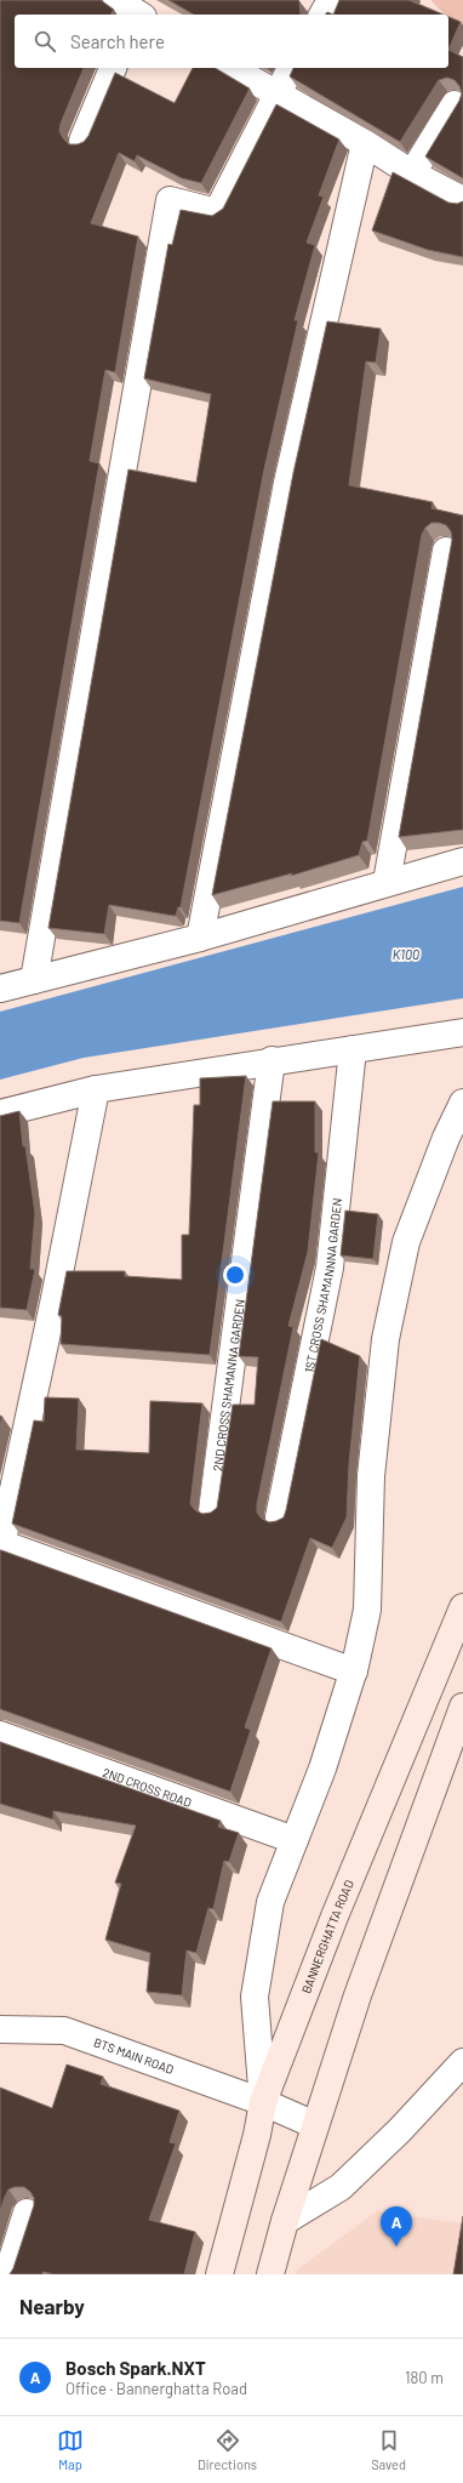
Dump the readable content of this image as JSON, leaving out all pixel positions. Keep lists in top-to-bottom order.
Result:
{
  "streets": {
    "main road": ["BANNERGHATTA ROAD"],
    "street": [
      "1ST CROSS SHAMANNNA GARDEN",
      "2ND CROSS SHAMANNA GARDEN",
      "2ND CROSS ROAD",
      "BTS MAIN ROAD"
    ]
  },
  "crossings": [
    ["BANNERGHATTA ROAD", "BTS MAIN ROAD"]
  ],
  "water": ["K100"],
  "page": {
    "search": "Search here",
    "pins": "A",
    "heading": "Nearby",
    "list": [
      {
        "mark": "A",
        "name": "Bosch Spark.NXT",
        "note": "Office · Bannerghatta Road",
        "value": "180 m"
      }
    ],
    "nav": ["Map", "Directions", "Saved"]
  }
}
